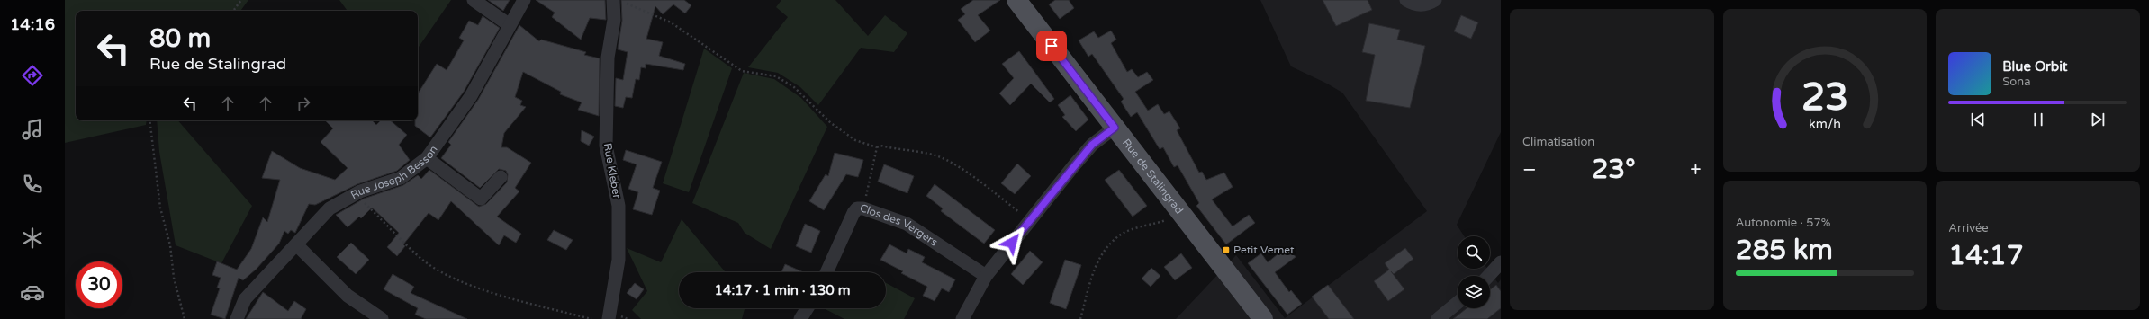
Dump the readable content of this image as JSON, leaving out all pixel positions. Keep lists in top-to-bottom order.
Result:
{
  "streets": {
    "main road": ["Rue de Stalingrad"],
    "street": ["Rue Joseph Besson", "Rue Kleber", "Clos des Vergers"]
  },
  "places": {
    "transit": ["Petit Vernet"]
  },
  "page": {
    "tabs": "14:16",
    "tile": [
      "Climatisation",
      ["Autonomie · 57%", "285 km"],
      ["Arrivée", "14:17"]
    ],
    "turn": ["80 m", "Rue de Stalingrad"],
    "song": ["Blue Orbit", "Sona"],
    "heat": ["−", "23°", "+"],
    "limit": "30",
    "trip": "14:17 · 1 min · 130 m",
    "gauge": ["23", "km/h"]
  }
}
